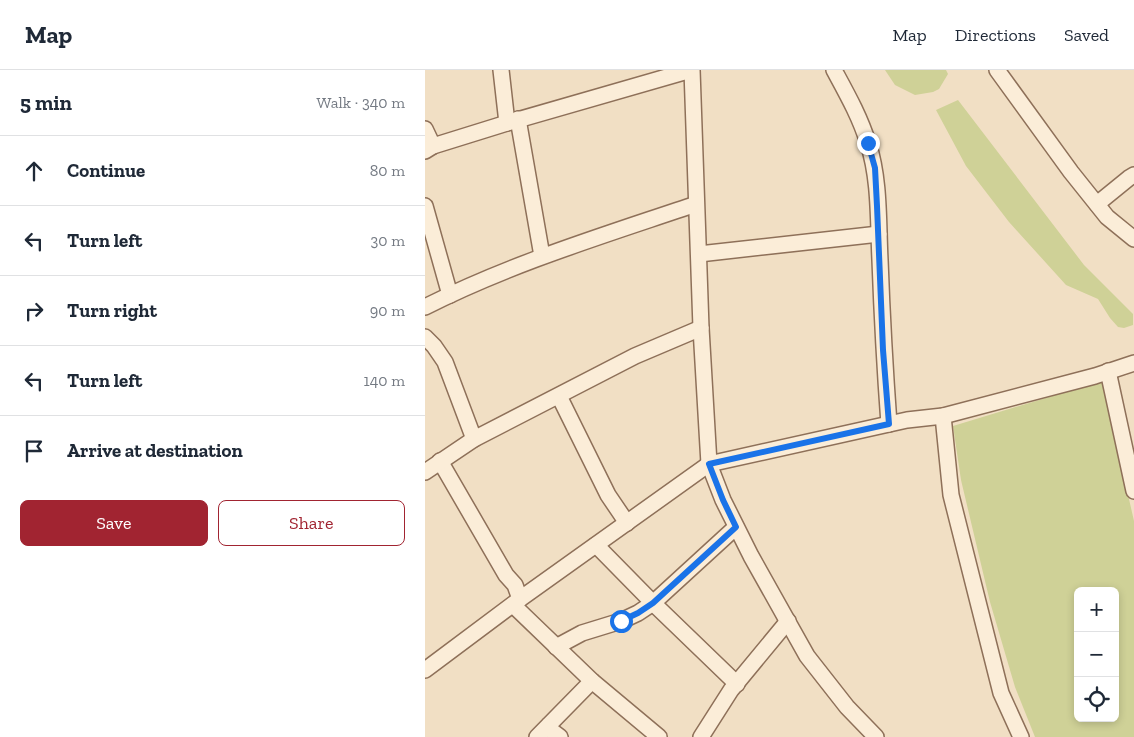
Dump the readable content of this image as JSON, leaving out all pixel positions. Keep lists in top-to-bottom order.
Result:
{
  "page": {
    "header": "Map",
    "nav": ["Map", "Directions", "Saved"],
    "heading": ["5 min", "Walk · 340 m"],
    "list": [
      ["Continue", "80 m"],
      ["Turn left", "30 m"],
      ["Turn right", "90 m"],
      ["Turn left", "140 m"],
      "Arrive at destination"
    ],
    "buttons": ["Save", "Share"],
    "map_buttons": ["+", "−"]
  }
}
